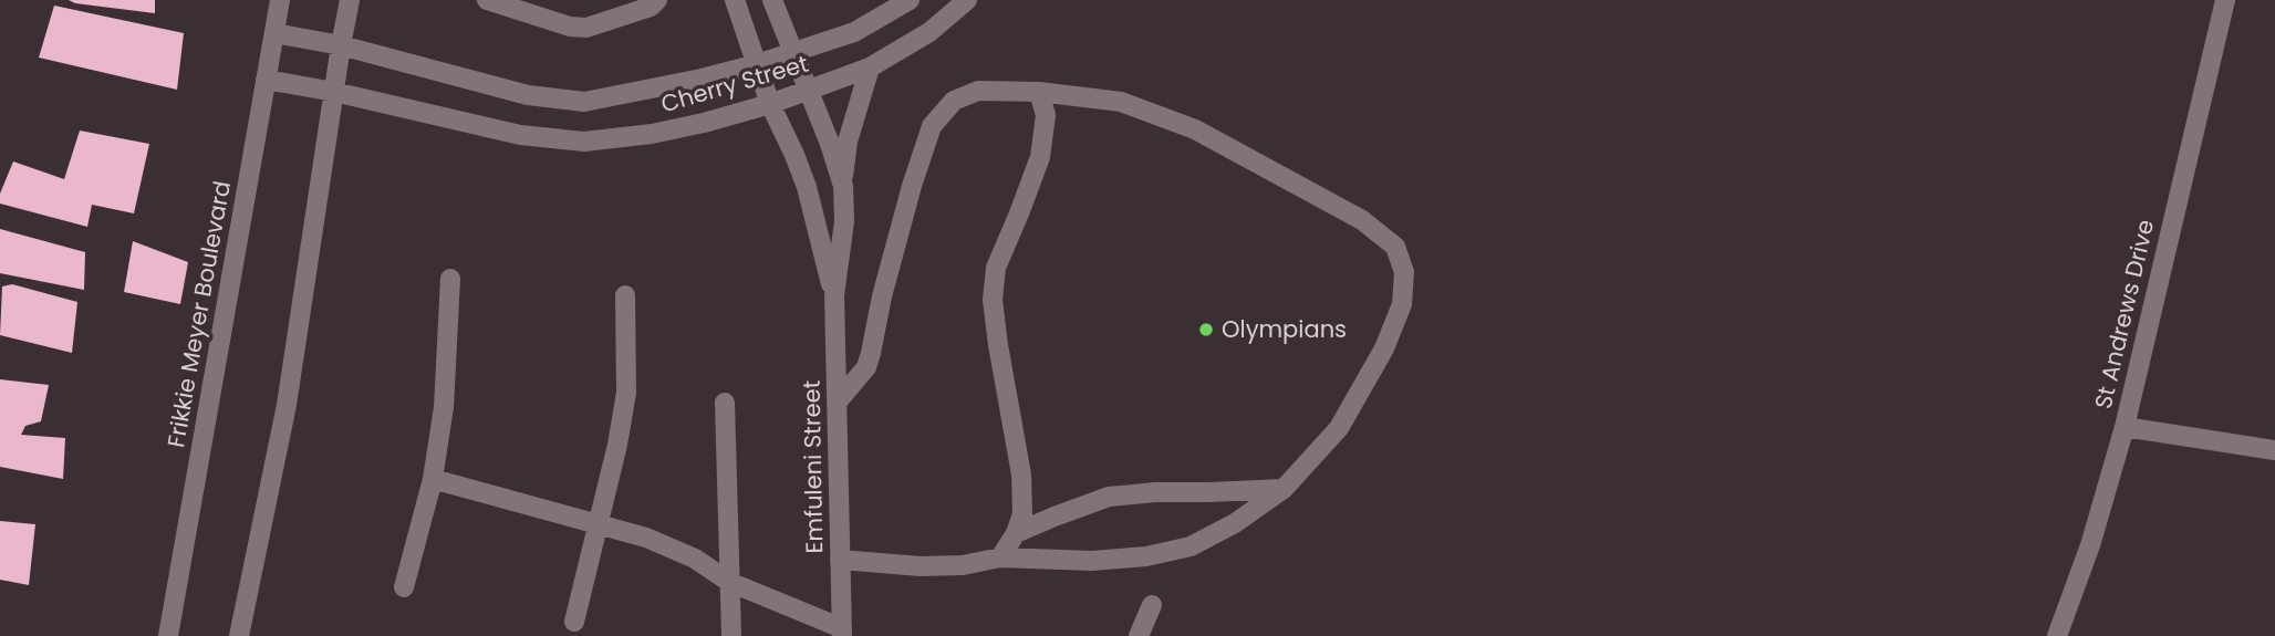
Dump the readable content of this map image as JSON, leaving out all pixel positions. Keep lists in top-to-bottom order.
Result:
{
  "streets": {
    "street": [
      "Cherry Street",
      "Frikkie Meyer Boulevard",
      "St Andrews Drive",
      "Emfuleni Street"
    ]
  },
  "crossings": [
    ["Cherry Street", "Frikkie Meyer Boulevard"],
    ["Cherry Street", "Emfuleni Street"]
  ],
  "places": ["Olympians"]
}
